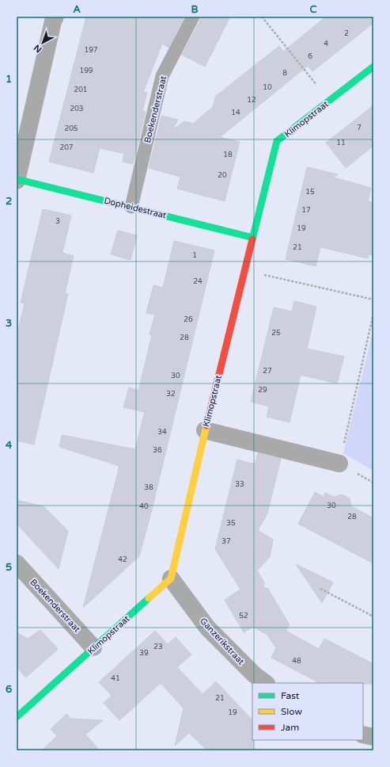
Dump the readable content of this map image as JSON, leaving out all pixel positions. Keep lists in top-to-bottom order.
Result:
{
  "streets": {
    "street": [
      "Boekenderstraat",
      "Klimopstraat",
      "Dopheidestraat",
      "Ganzerikstraat"
    ]
  },
  "crossings": [
    ["Boekenderstraat", "Klimopstraat"],
    ["Boekenderstraat", "Dopheidestraat"],
    ["Klimopstraat", "Dopheidestraat"],
    ["Klimopstraat", "Ganzerikstraat"]
  ],
  "house_numbers": [
    "2",
    "4",
    "197",
    "6",
    "199",
    "8",
    "10",
    "201",
    "12",
    "203",
    "14",
    "7",
    "205",
    "11",
    "207",
    "18",
    "20",
    "15",
    "17",
    "3",
    "19",
    "21",
    "1",
    "24",
    "26",
    "25",
    "28",
    "27",
    "30",
    "29",
    "32",
    "34",
    "36",
    "33",
    "38",
    "30",
    "40",
    "28",
    "35",
    "37",
    "42",
    "52",
    "23",
    "39",
    "48",
    "41",
    "21",
    "19"
  ],
  "legend": ["Fast", "Slow", "Jam"],
  "north": "bottom left",
  "grid": {
    "columns": ["A", "B", "C"],
    "rows": [
      "1",
      "2",
      "3",
      "4",
      "5",
      "6"
    ]
  }
}
